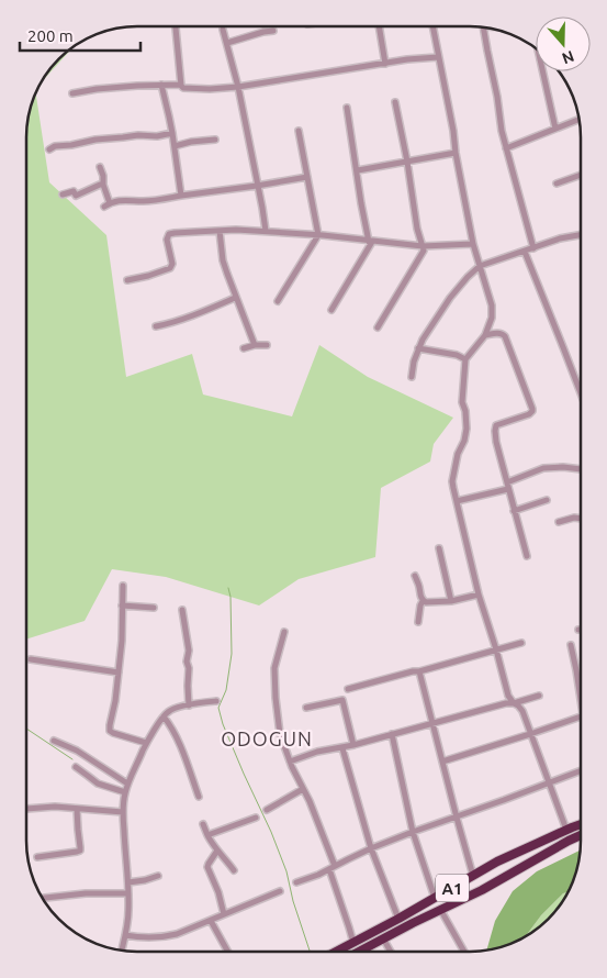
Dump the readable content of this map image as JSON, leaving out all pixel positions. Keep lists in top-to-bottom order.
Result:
{
  "streets": {
    "highway": ["A1"]
  },
  "districts": ["ODOGUN"],
  "scale_bar": "200 m",
  "north": "bottom"
}
